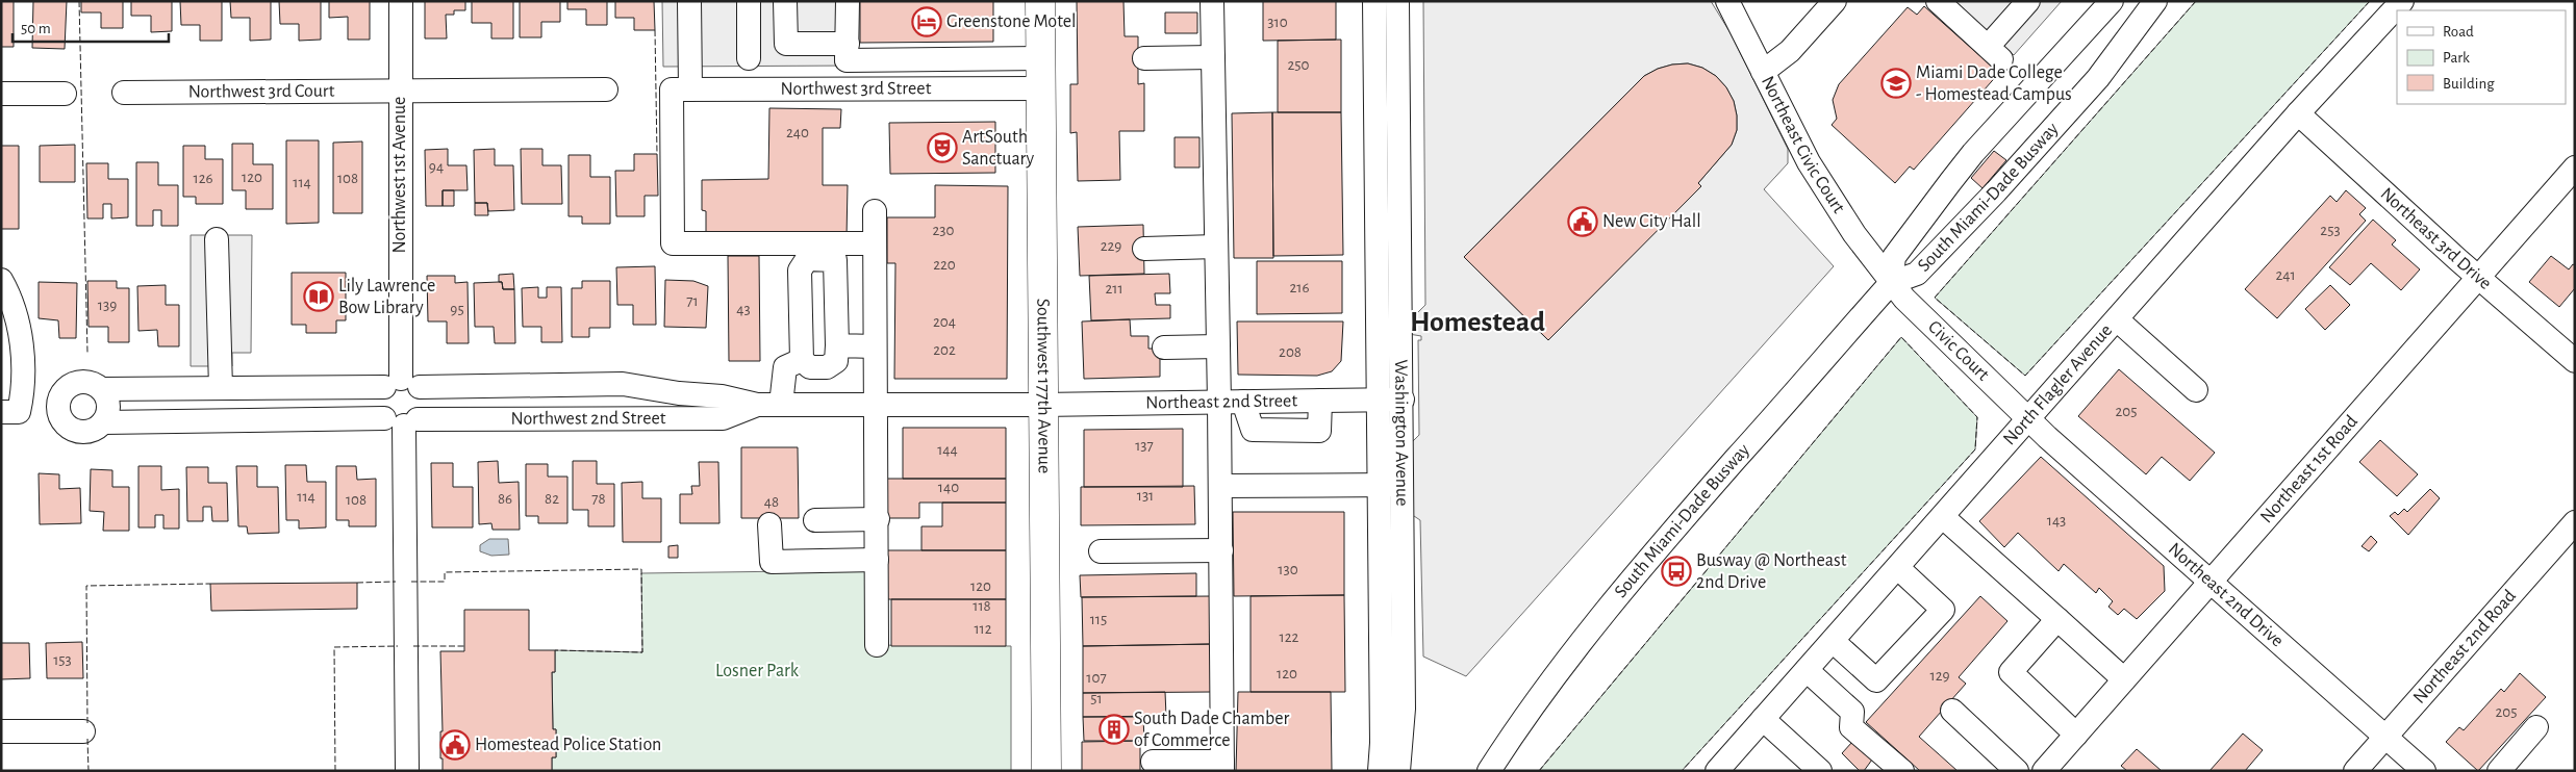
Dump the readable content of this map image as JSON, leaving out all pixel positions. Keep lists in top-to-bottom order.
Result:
{
  "streets": {
    "main road": ["Southwest 177th Avenue"],
    "street": [
      "Northwest 3rd Street",
      "Northwest 3rd Court",
      "Northeast Civic Court",
      "Northwest 1st Avenue",
      "South Miami-Dade Busway",
      "Northeast 3rd Drive",
      "Civic Court",
      "North Flagler Avenue",
      "Northeast 2nd Street",
      "Northwest 2nd Street",
      "Washington Avenue",
      "Northeast 1st Road",
      "Northeast 2nd Drive",
      "Northeast 2nd Road"
    ]
  },
  "crossings": [
    ["Northwest 3rd Street", "Southwest 177th Avenue"],
    ["Northwest 3rd Court", "Northwest 1st Avenue"],
    ["Northeast Civic Court", "South Miami-Dade Busway"],
    ["Northeast Civic Court", "Civic Court"],
    ["Northwest 1st Avenue", "Northwest 2nd Street"],
    ["South Miami-Dade Busway", "Civic Court"],
    ["Northeast 3rd Drive", "North Flagler Avenue"],
    ["Northeast 3rd Drive", "Northeast 1st Road"],
    ["Civic Court", "North Flagler Avenue"],
    ["Civic Court", "Northeast 2nd Drive"],
    ["North Flagler Avenue", "Northeast 2nd Drive"],
    ["Southwest 177th Avenue", "Northeast 2nd Street"],
    ["Southwest 177th Avenue", "Northwest 2nd Street"],
    ["Northeast 2nd Street", "Northwest 2nd Street"],
    ["Northeast 2nd Street", "Washington Avenue"],
    ["Northeast 1st Road", "Northeast 2nd Drive"],
    ["Northeast 2nd Drive", "Northeast 2nd Road"]
  ],
  "districts": ["Homestead"],
  "parks": ["Losner Park"],
  "places": {
    "hotel": ["Greenstone Motel"],
    "school or university": ["Miami Dade College - Homestead Campus"],
    "theatre": ["ArtSouth Sanctuary"],
    "public building": ["New City Hall", "Homestead Police Station"],
    "library": ["Lily Lawrence Bow Library"],
    "bus stop": ["Busway @ Northeast 2nd Drive"],
    "building": ["South Dade Chamber of Commerce"]
  },
  "house_numbers": [
    "310",
    "250",
    "240",
    "94",
    "120",
    "126",
    "108",
    "114",
    "230",
    "253",
    "229",
    "220",
    "241",
    "216",
    "211",
    "71",
    "139",
    "95",
    "43",
    "204",
    "202",
    "208",
    "205",
    "137",
    "144",
    "140",
    "131",
    "114",
    "86",
    "82",
    "78",
    "108",
    "48",
    "143",
    "130",
    "120",
    "118",
    "115",
    "112",
    "122",
    "153",
    "120",
    "129",
    "107",
    "51",
    "205"
  ],
  "legend": ["Road", "Park", "Building"],
  "scale_bar": "50 m"
}
